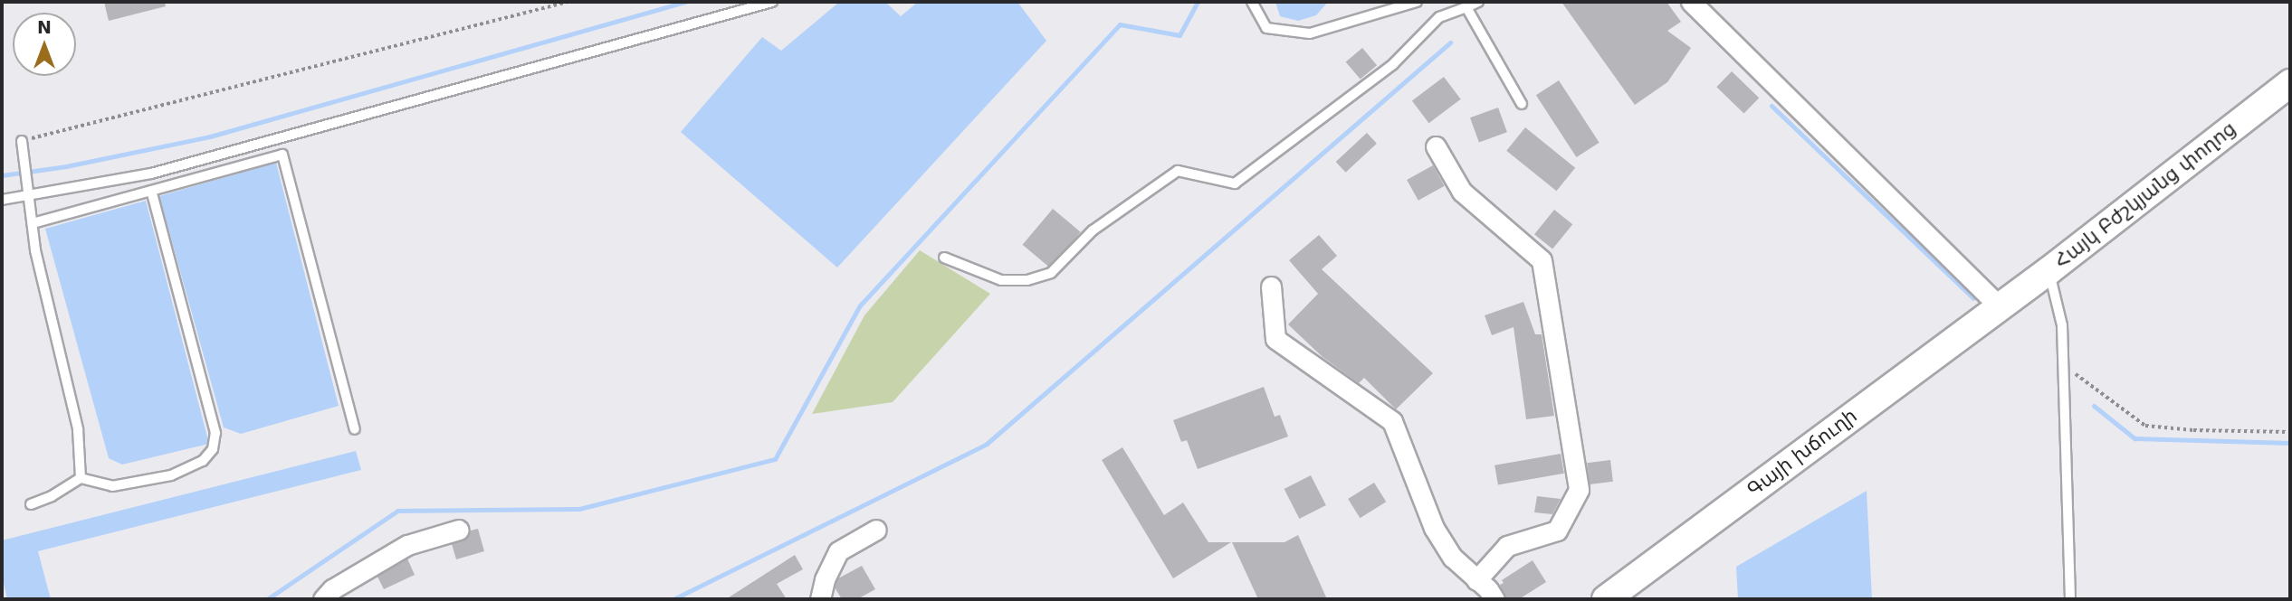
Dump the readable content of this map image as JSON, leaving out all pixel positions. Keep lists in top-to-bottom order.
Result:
{
  "streets": {
    "main road": ["Հայկ Բժշկյանց փողոց", "Գայի խճուղի"]
  },
  "crossings": [
    ["Հայկ Բժշկյանց փողոց", "Գայի խճուղի"]
  ],
  "north": "top"
}
